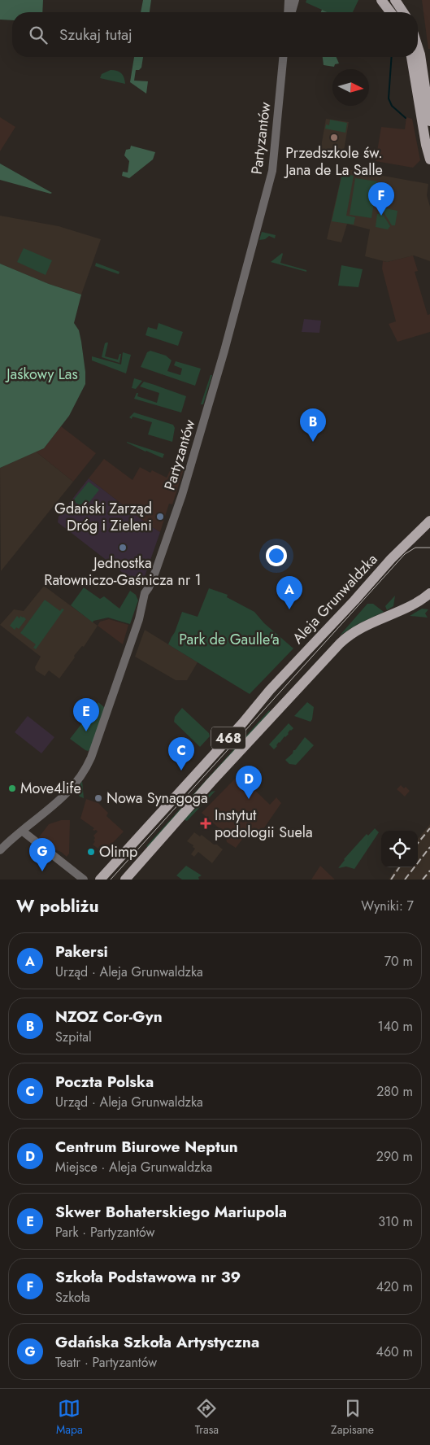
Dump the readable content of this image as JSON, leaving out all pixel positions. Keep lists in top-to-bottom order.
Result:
{
  "streets": {
    "main road": ["Aleja Grunwaldzka", "468"],
    "street": ["Partyzantów"]
  },
  "parks": ["Jaśkowy Las", "Park de Gaulle'a"],
  "places": {
    "other": [
      "Przedszkole św. Jana de La Salle",
      "Gdański Zarząd Dróg i Zieleni",
      "Jednostka Ratowniczo-Gaśnicza nr 1",
      "Move4life",
      "Nowa Synagoga",
      "Olimp"
    ],
    "health": ["Instytut podologii Suela"]
  },
  "north": "right",
  "page": {
    "search": "Szukaj tutaj",
    "pins": [
      "F",
      "B",
      "A",
      "E",
      "C",
      "D",
      "G"
    ],
    "heading": ["W pobliżu", "Wyniki: 7"],
    "list": [
      {
        "mark": "A",
        "name": "Pakersi",
        "note": "Urząd · Aleja Grunwaldzka",
        "value": "70 m"
      },
      {
        "mark": "B",
        "name": "NZOZ Cor-Gyn",
        "note": "Szpital",
        "value": "140 m"
      },
      {
        "mark": "C",
        "name": "Poczta Polska",
        "note": "Urząd · Aleja Grunwaldzka",
        "value": "280 m"
      },
      {
        "mark": "D",
        "name": "Centrum Biurowe Neptun",
        "note": "Miejsce · Aleja Grunwaldzka",
        "value": "290 m"
      },
      {
        "mark": "E",
        "name": "Skwer Bohaterskiego Mariupola",
        "note": "Park · Partyzantów",
        "value": "310 m"
      },
      {
        "mark": "F",
        "name": "Szkoła Podstawowa nr 39",
        "note": "Szkoła",
        "value": "420 m"
      },
      {
        "mark": "G",
        "name": "Gdańska Szkoła Artystyczna",
        "note": "Teatr · Partyzantów",
        "value": "460 m"
      }
    ],
    "nav": ["Mapa", "Trasa", "Zapisane"]
  }
}
